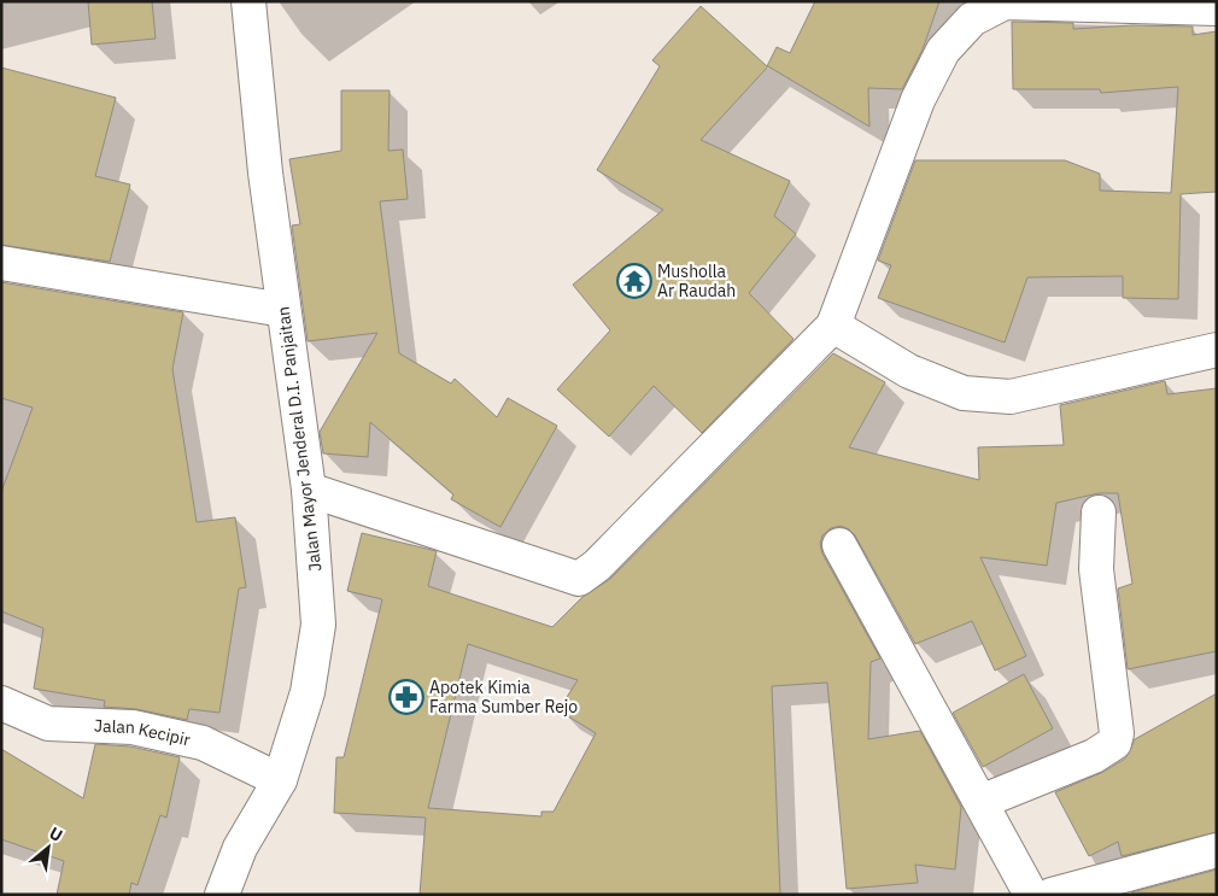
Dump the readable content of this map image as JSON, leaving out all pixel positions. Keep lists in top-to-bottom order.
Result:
{
  "streets": {
    "street": ["Jalan Mayor Jenderal D.I. Panjaitan", "Jalan Kecipir"]
  },
  "crossings": [
    ["Jalan Mayor Jenderal D.I. Panjaitan", "Jalan Kecipir"]
  ],
  "places": {
    "temple": ["Musholla Ar Raudah"],
    "pharmacy": ["Apotek Kimia Farma Sumber Rejo"]
  },
  "north": "top right"
}
